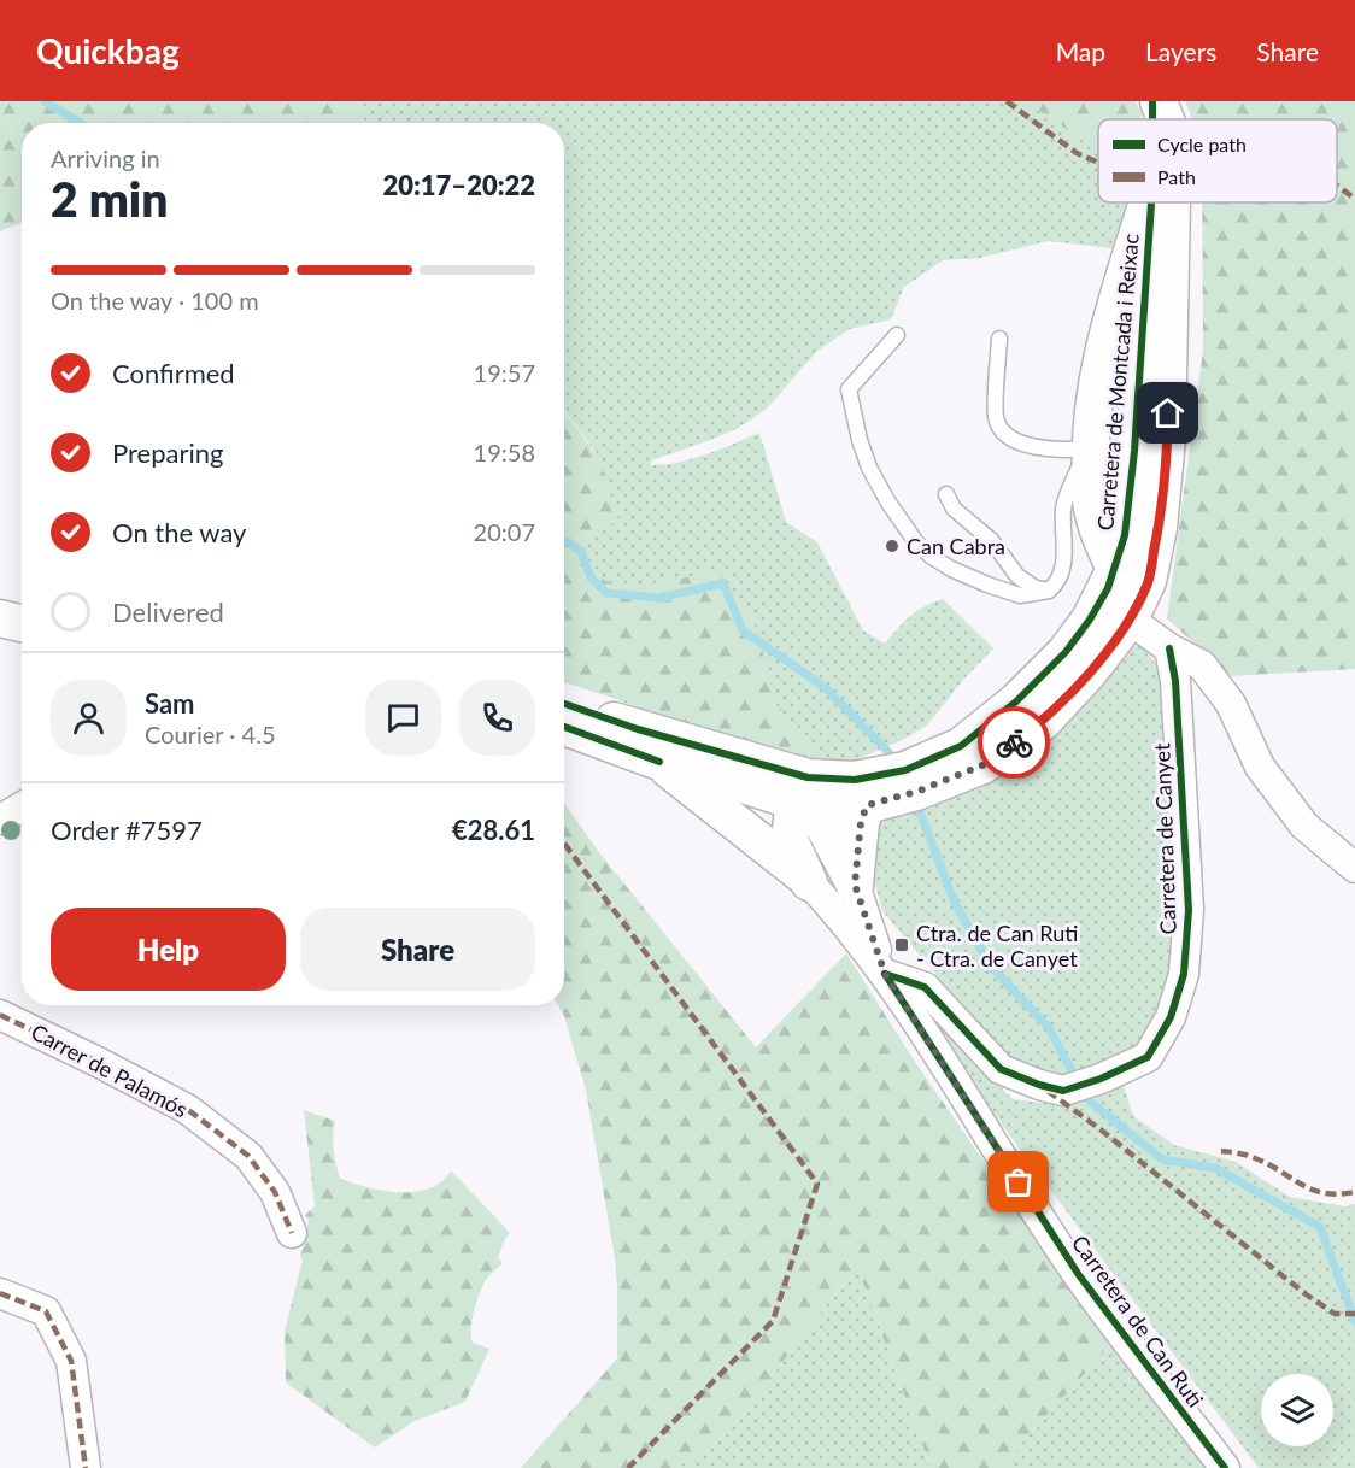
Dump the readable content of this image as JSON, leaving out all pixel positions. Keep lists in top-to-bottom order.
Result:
{
  "streets": {
    "street": [
      "Carretera de Montcada i Reixac",
      "Carretera de Canyet",
      "Carrer de Palamós",
      "Carretera de Can Ruti"
    ]
  },
  "crossings": [
    ["Carretera de Canyet", "Carretera de Can Ruti"]
  ],
  "places": {
    "other": ["Can Cabra"],
    "transit": ["Ctra. de Can Ruti - Ctra. de Canyet"]
  },
  "legend": ["Cycle path", "Path"],
  "page": {
    "header": "Quickbag",
    "nav": ["Map", "Layers", "Share"],
    "heading": ["2 min", "Arriving in", "20:17–20:22"],
    "panel": [
      "Sam",
      "Courier · 4.5",
      "Order #7597",
      "€28.61"
    ],
    "bar": "On the way · 100 m",
    "list": [
      ["Confirmed", "19:57"],
      ["Preparing", "19:58"],
      ["On the way", "20:07"],
      "Delivered"
    ],
    "buttons": ["Help", "Share"]
  }
}
